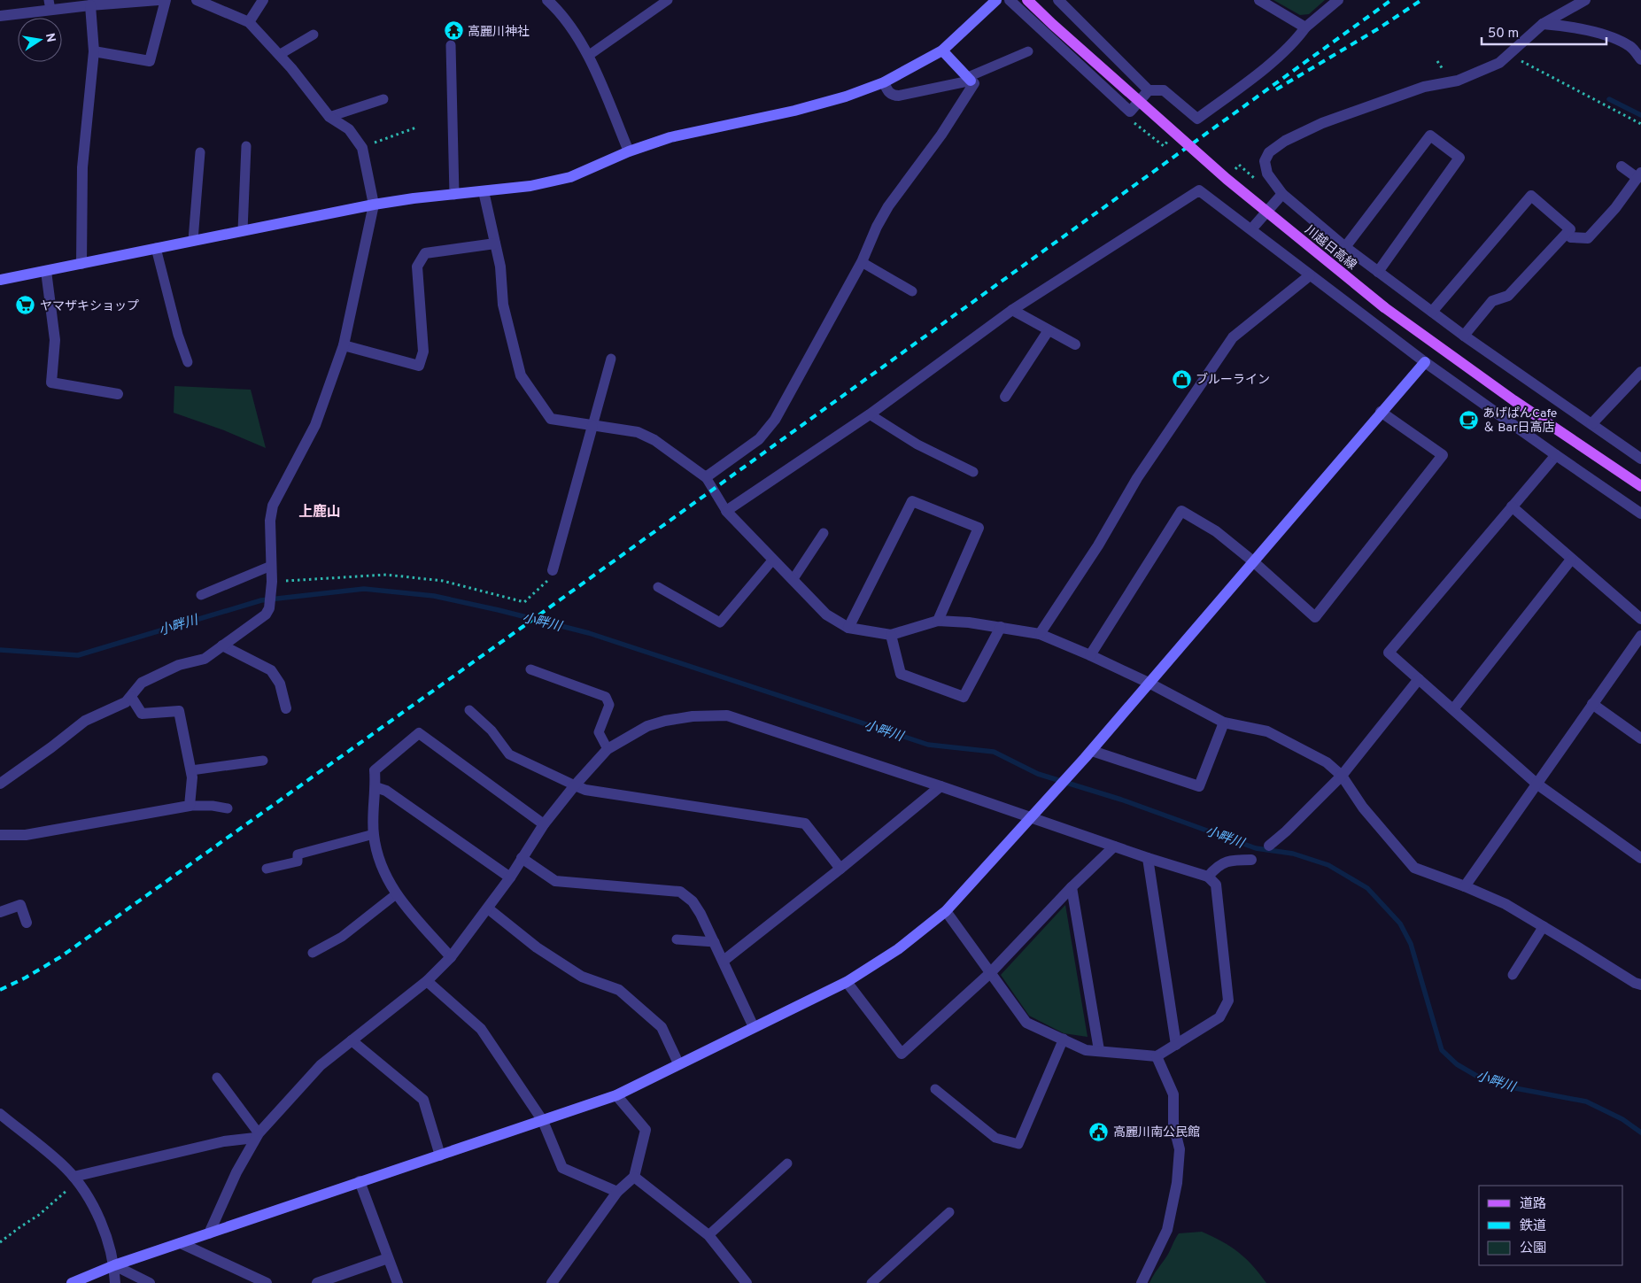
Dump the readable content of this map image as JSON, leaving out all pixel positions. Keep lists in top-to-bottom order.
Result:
{
  "streets": {
    "main road": ["川越日高線"]
  },
  "districts": ["上鹿山"],
  "water": ["小畔川"],
  "places": {
    "temple": ["高麗川神社"],
    "supermarket": ["ヤマザキショップ"],
    "shop": ["ブルーライン"],
    "cafe": ["あげぱんCafe ＆ Bar日高店"],
    "public building": ["高麗川南公民館"]
  },
  "legend": ["道路", "鉄道", "公園"],
  "scale_bar": "50 m",
  "north": "right"
}
